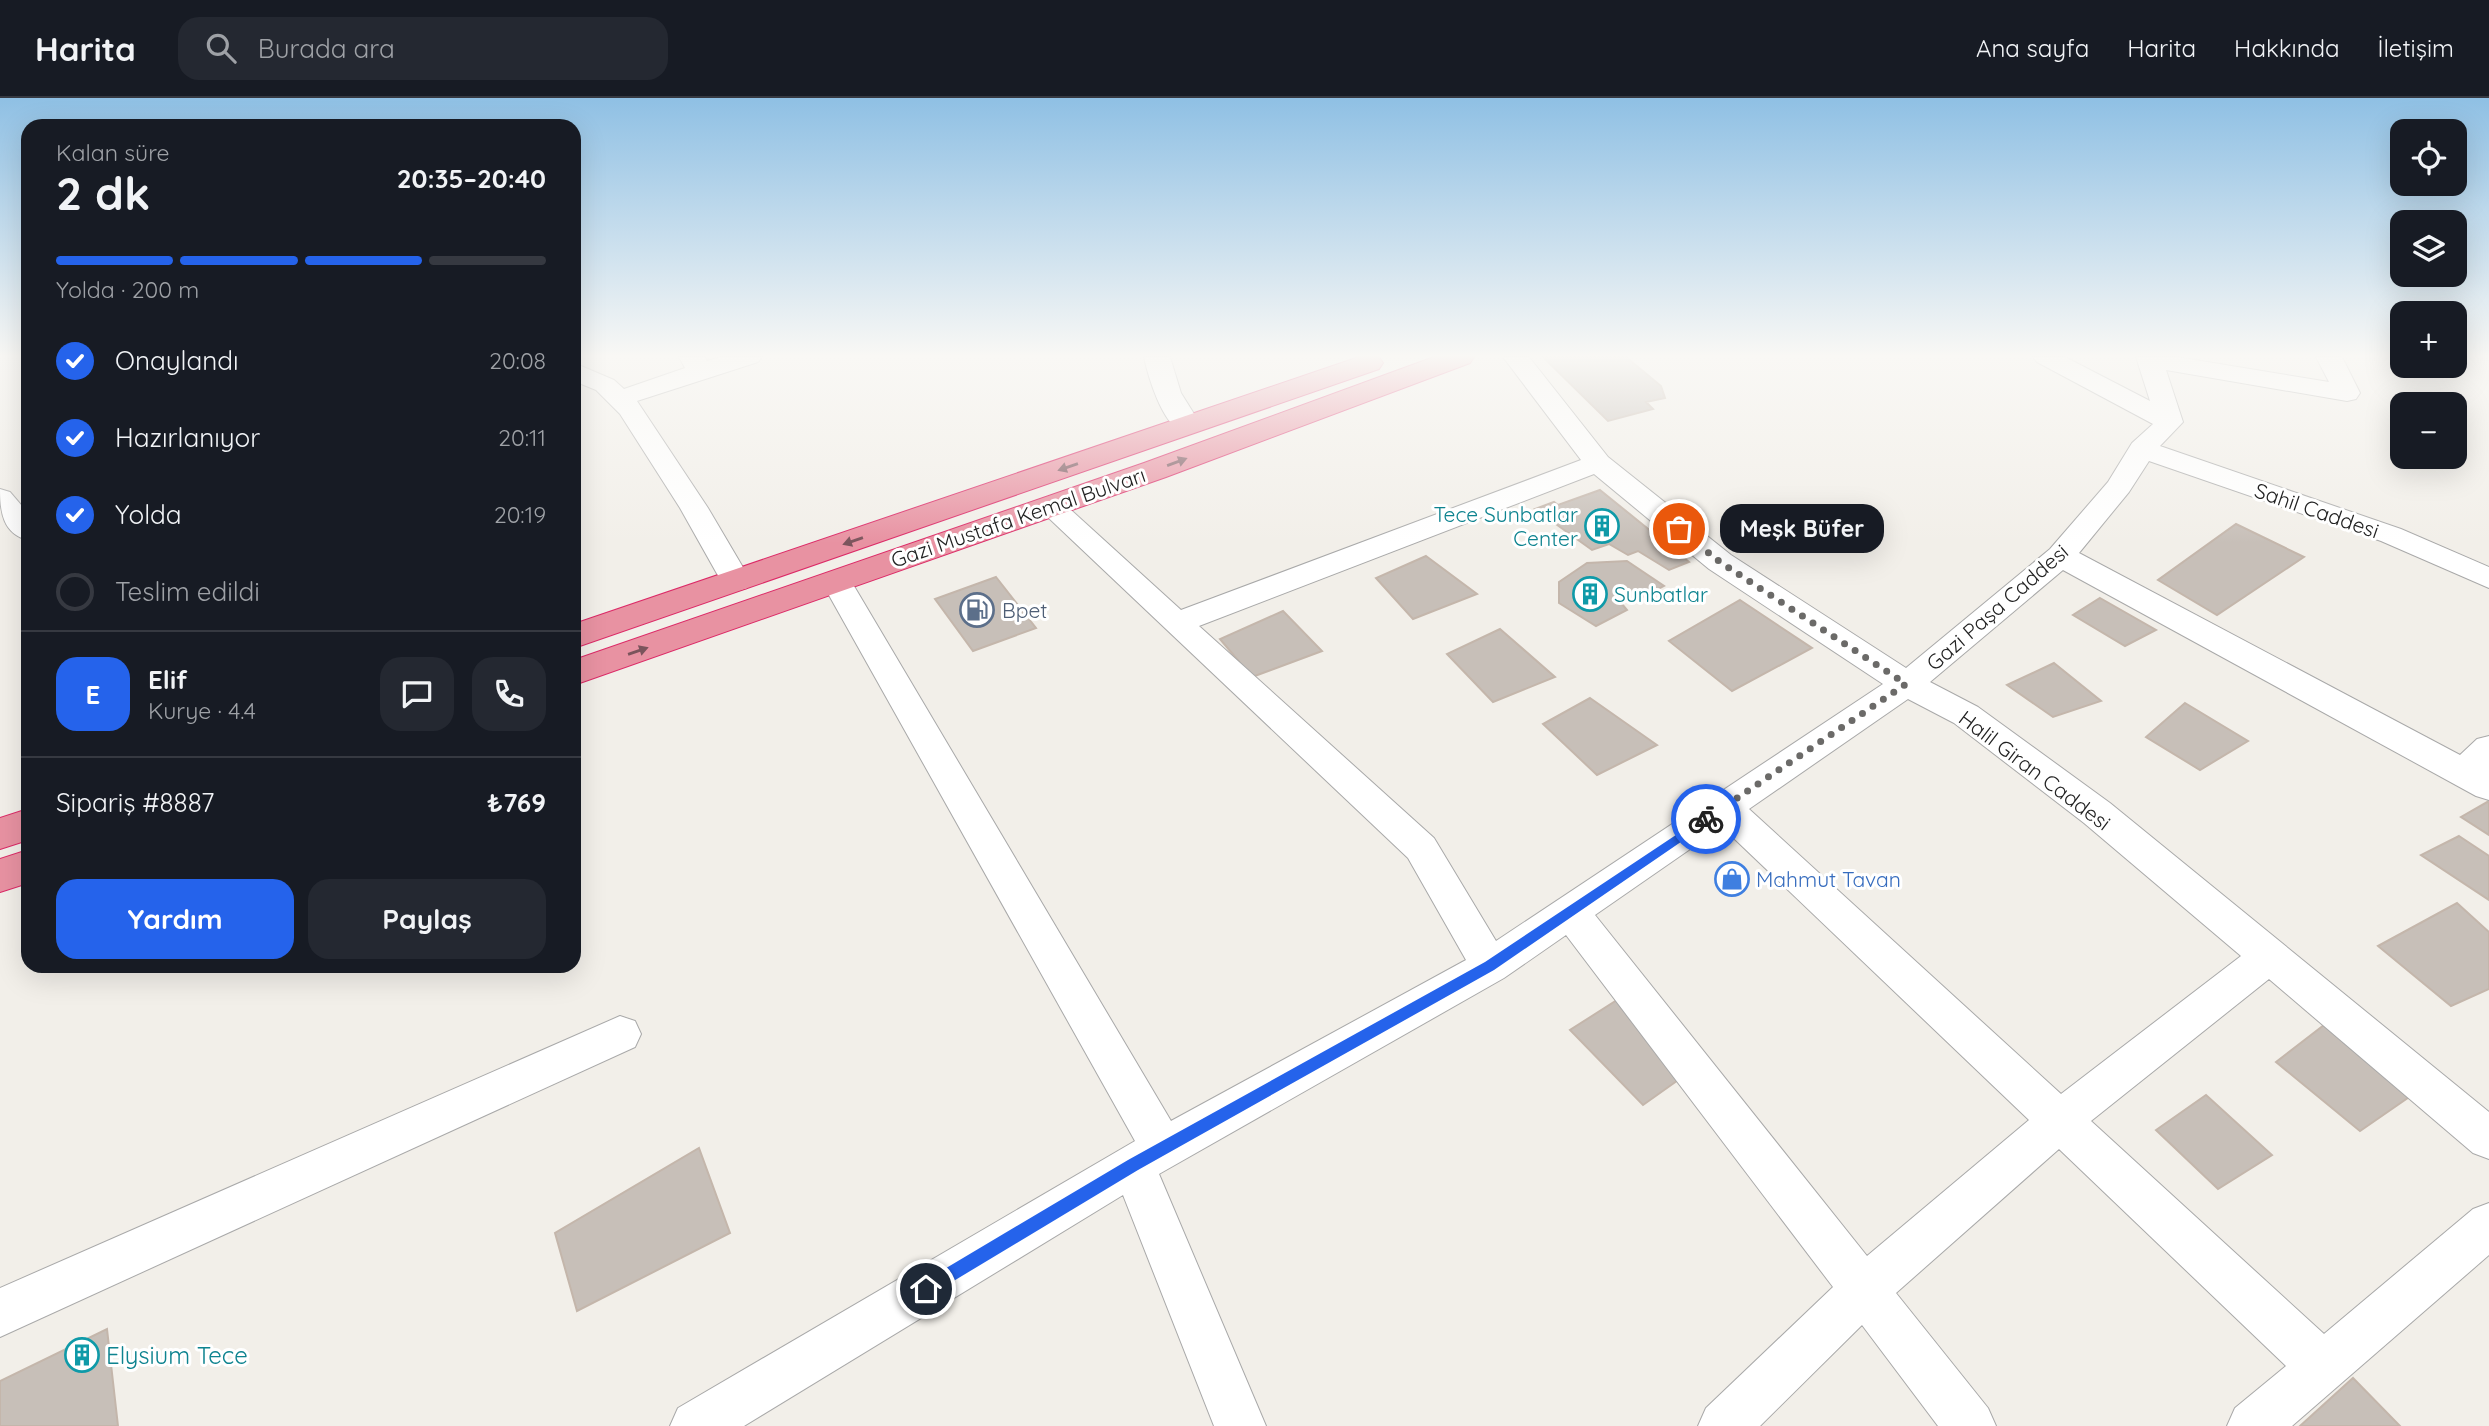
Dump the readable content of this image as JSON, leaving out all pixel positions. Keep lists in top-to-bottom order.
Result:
{
  "streets": {
    "highway": ["Gazi Mustafa Kemal Bulvarı"],
    "street": ["Sahil Caddesi", "Gazi Paşa Caddesi", "Halil Giran Caddesi"]
  },
  "crossings": [
    ["Sahil Caddesi", "Gazi Paşa Caddesi"],
    ["Gazi Paşa Caddesi", "Halil Giran Caddesi"]
  ],
  "places": {
    "building": ["Tece Sunbatlar Center", "Sunbatlar", "Elysium Tece"],
    "other": ["Meşk Büfer"],
    "fuel station": ["Bpet"],
    "shop": ["Mahmut Tavan"]
  },
  "page": {
    "header": "Harita",
    "search": "Burada ara",
    "nav": [
      "Ana sayfa",
      "Harita",
      "Hakkında",
      "İletişim"
    ],
    "map_buttons": ["+", "−"],
    "heading": ["2 dk", "Kalan süre", "20:35–20:40"],
    "panel": [
      "Elif",
      "Kurye · 4.4",
      "Sipariş #8887",
      "₺769"
    ],
    "bar": "Yolda · 200 m",
    "list": [
      ["Onaylandı", "20:08"],
      ["Hazırlanıyor", "20:11"],
      ["Yolda", "20:19"],
      "Teslim edildi"
    ],
    "bubble": "Meşk Büfer",
    "round": "E",
    "buttons": ["Yardım", "Paylaş"]
  }
}
